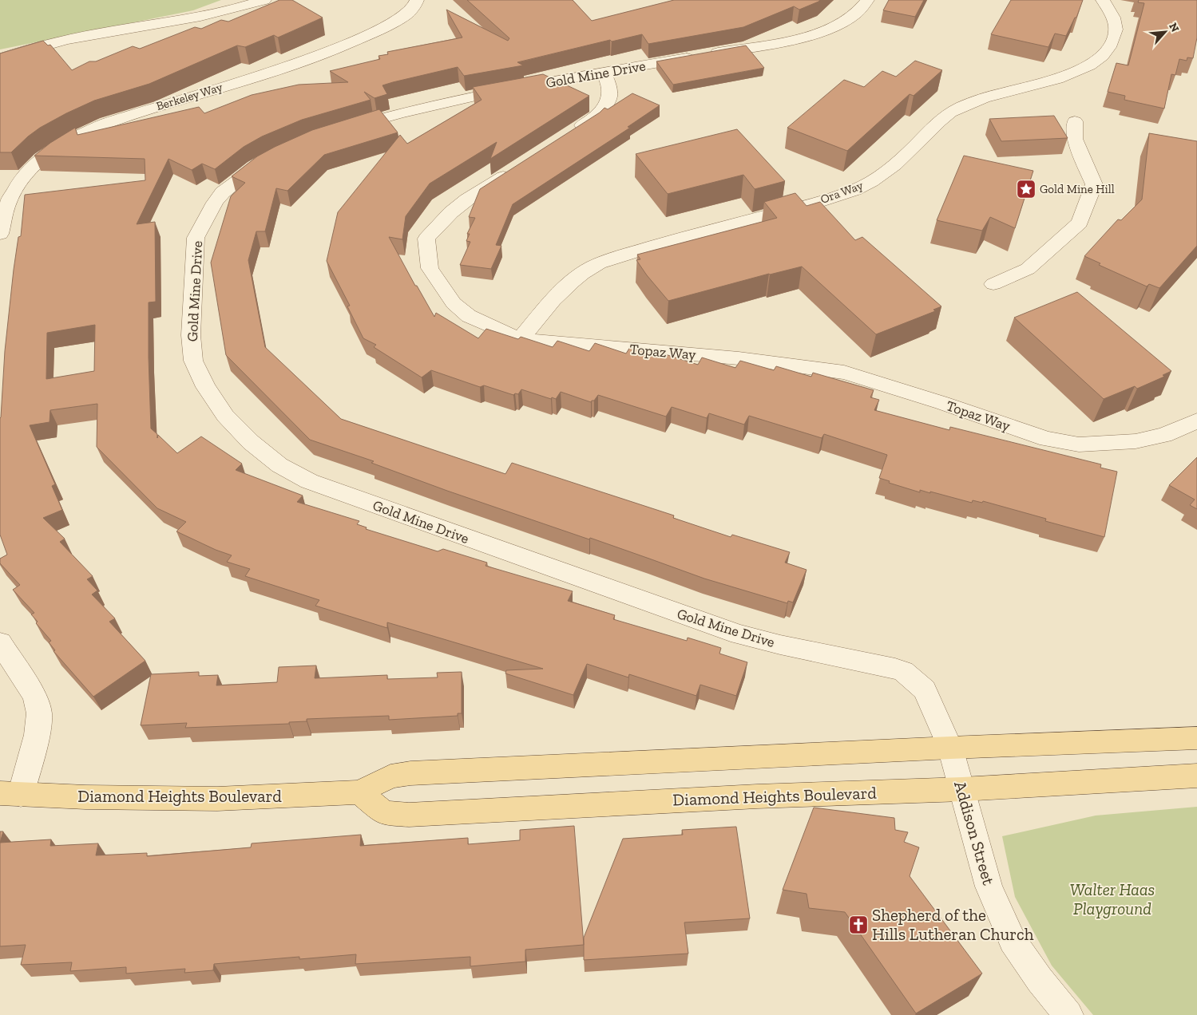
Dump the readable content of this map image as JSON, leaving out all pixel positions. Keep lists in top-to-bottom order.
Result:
{
  "streets": {
    "main road": ["Diamond Heights Boulevard"],
    "street": [
      "Gold Mine Drive",
      "Berkeley Way",
      "Ora Way",
      "Topaz Way",
      "Addison Street"
    ]
  },
  "crossings": [
    ["Gold Mine Drive", "Diamond Heights Boulevard"],
    ["Gold Mine Drive", "Addison Street"],
    ["Ora Way", "Topaz Way"],
    ["Diamond Heights Boulevard", "Addison Street"]
  ],
  "parks": ["Walter Haas Playground"],
  "places": {
    "place": ["Gold Mine Hill"],
    "church": ["Shepherd of the Hills Lutheran Church"]
  },
  "north": "top right"
}
